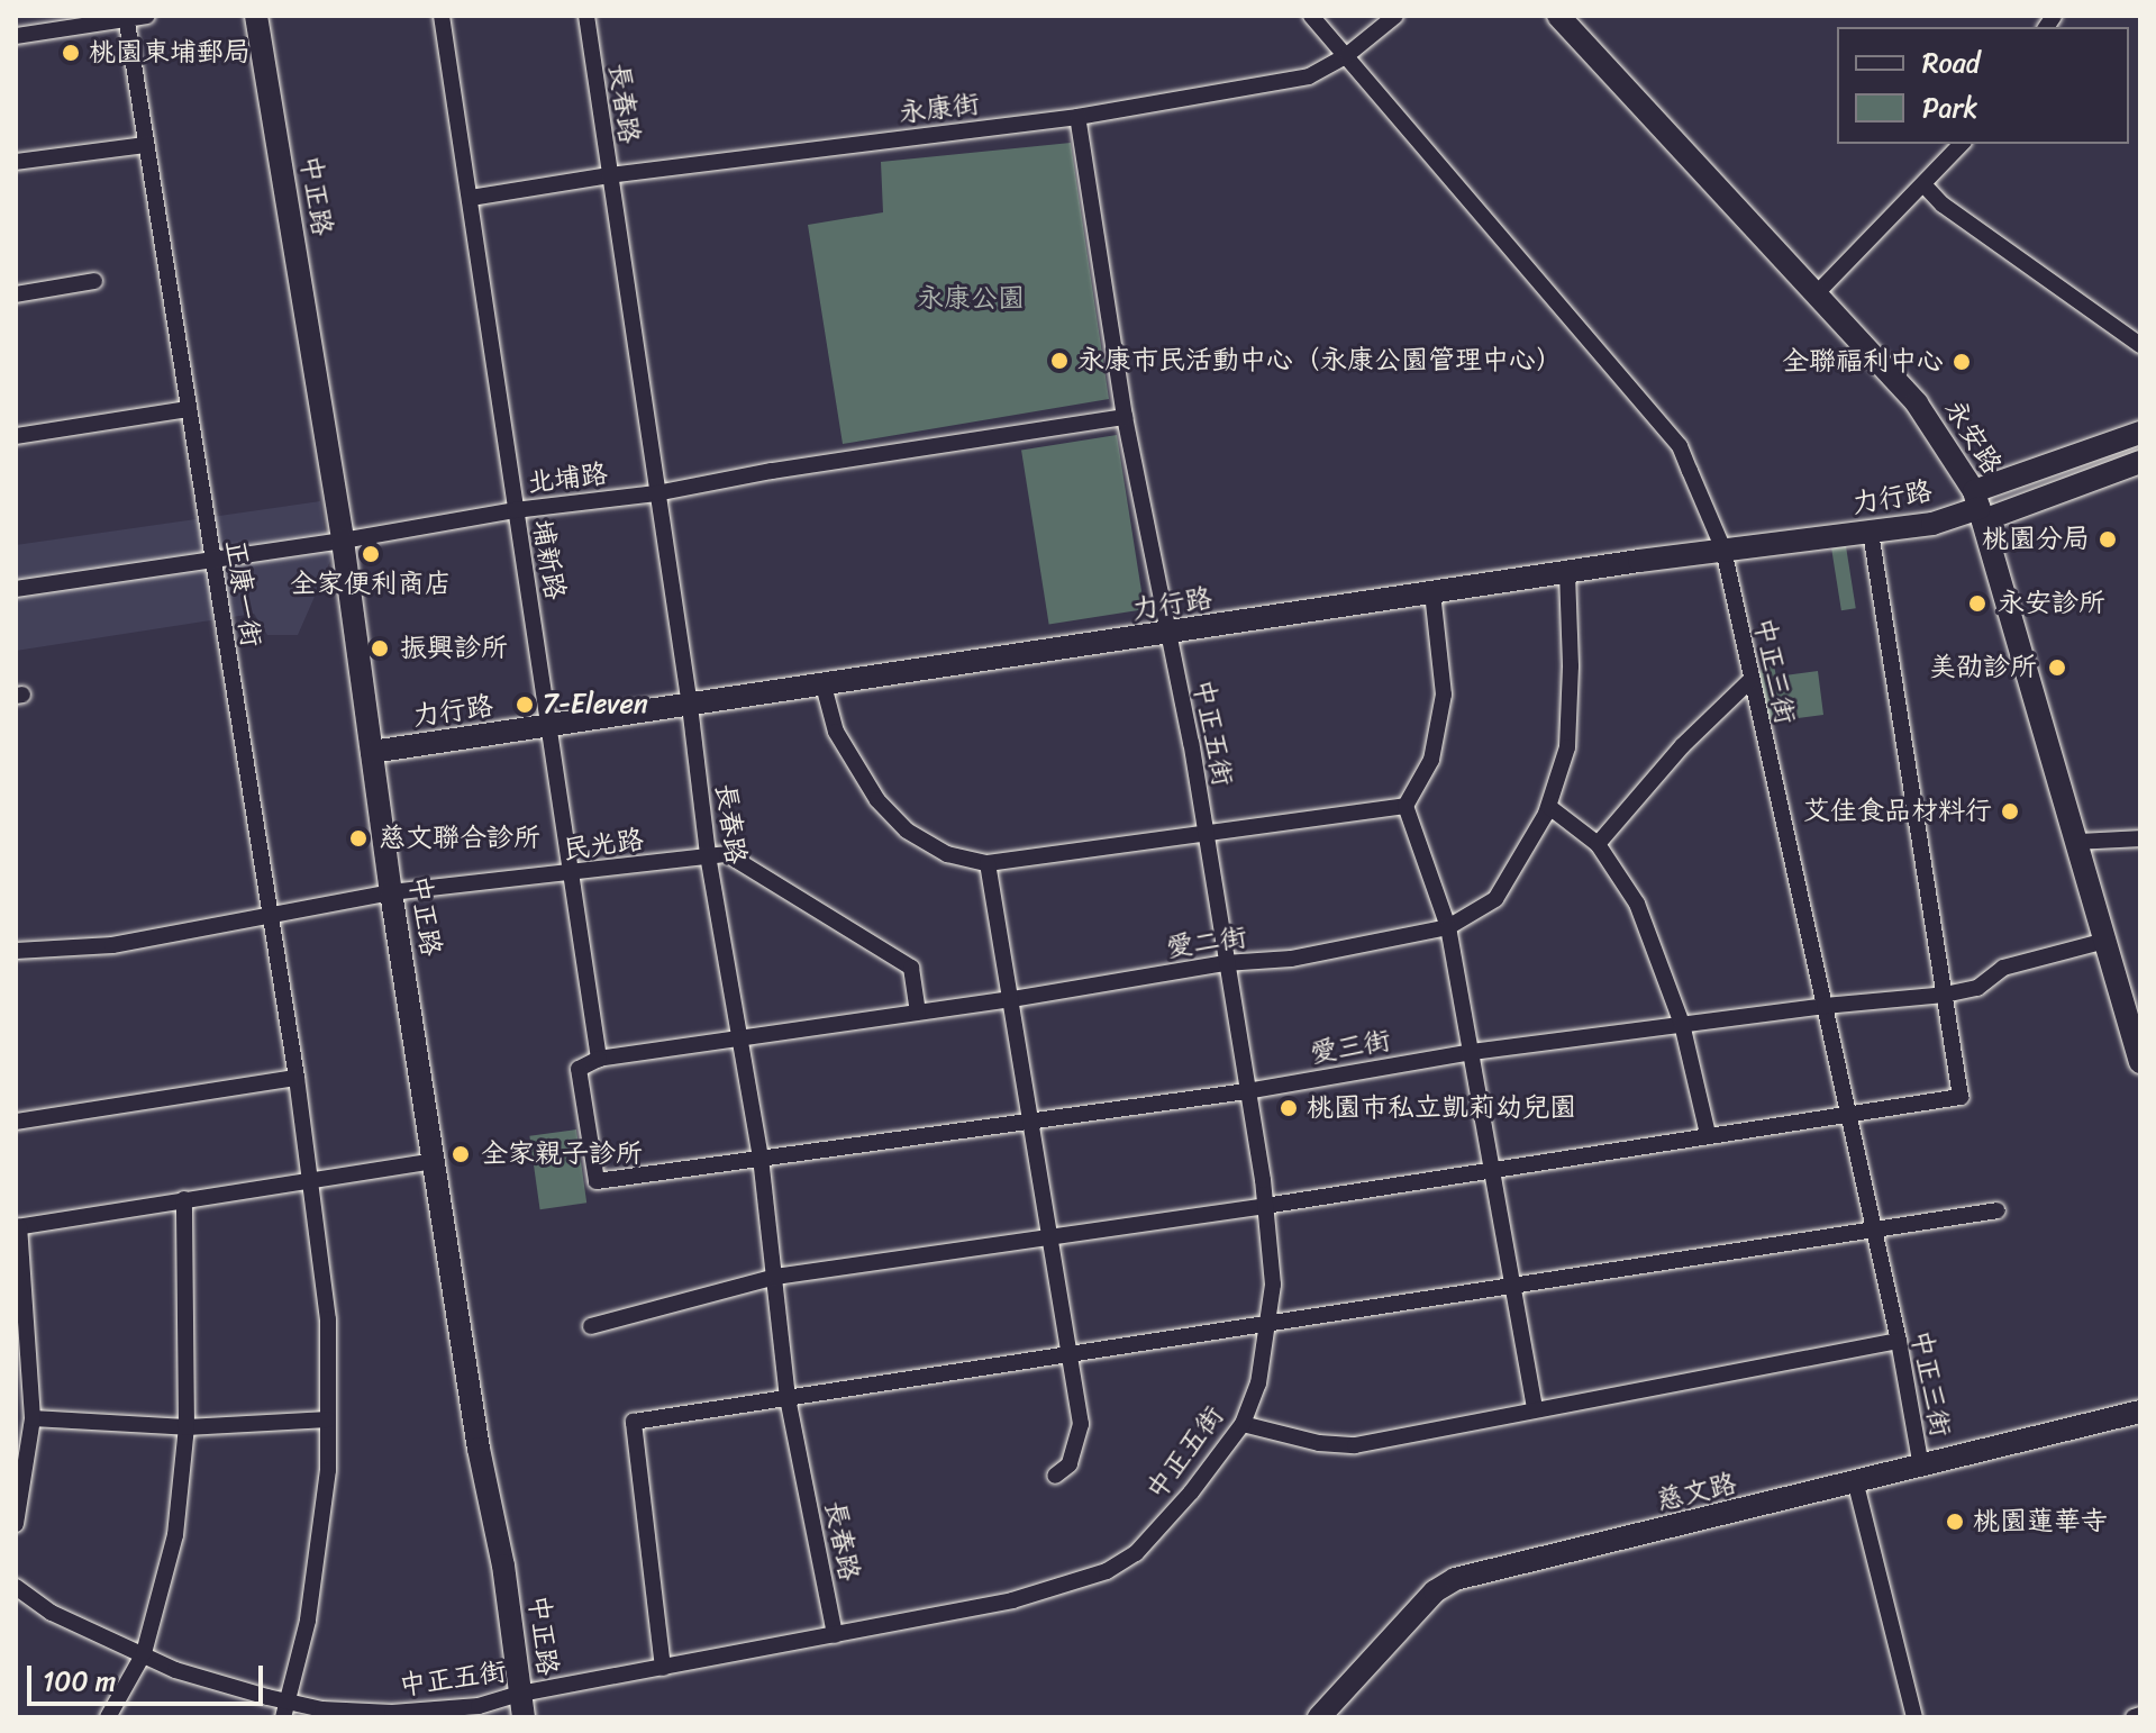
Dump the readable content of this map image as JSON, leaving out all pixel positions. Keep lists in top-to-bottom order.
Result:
{
  "streets": {
    "street": [
      "長春路",
      "永康街",
      "中正路",
      "永安路",
      "北埔路",
      "力行路",
      "埔新路",
      "正康一街",
      "中正三街",
      "中正五街",
      "民光路",
      "愛二街",
      "愛三街",
      "慈文路"
    ]
  },
  "crossings": [
    ["長春路", "永康街"],
    ["長春路", "北埔路"],
    ["長春路", "力行路"],
    ["長春路", "中正五街"],
    ["長春路", "民光路"],
    ["長春路", "愛二街"],
    ["長春路", "愛三街"],
    ["永康街", "埔新路"],
    ["永康街", "中正三街"],
    ["永康街", "中正五街"],
    ["中正路", "北埔路"],
    ["中正路", "力行路"],
    ["中正路", "中正五街"],
    ["中正路", "民光路"],
    ["永安路", "力行路"],
    ["永安路", "愛三街"],
    ["北埔路", "埔新路"],
    ["北埔路", "正康一街"],
    ["北埔路", "中正五街"],
    ["力行路", "埔新路"],
    ["力行路", "中正三街"],
    ["力行路", "中正五街"],
    ["力行路", "愛二街"],
    ["埔新路", "民光路"],
    ["埔新路", "愛二街"],
    ["正康一街", "中正五街"],
    ["正康一街", "民光路"],
    ["中正三街", "愛三街"],
    ["中正三街", "慈文路"],
    ["中正五街", "愛二街"],
    ["中正五街", "愛三街"],
    ["民光路", "愛二街"],
    ["愛二街", "愛三街"]
  ],
  "parks": ["永康公園"],
  "places": [
    "桃園東埔郵局",
    "永康市民活動中心（永康公園管理中心）",
    "全聯福利中心",
    "桃園分局",
    "全家便利商店",
    "永安診所",
    "振興診所",
    "美劭診所",
    "7-Eleven",
    "艾佳食品材料行",
    "慈文聯合診所",
    "桃園市私立凱莉幼兒園",
    "全家親子診所",
    "桃園蓮華寺"
  ],
  "legend": ["Road", "Park"],
  "scale_bar": "100 m"
}
